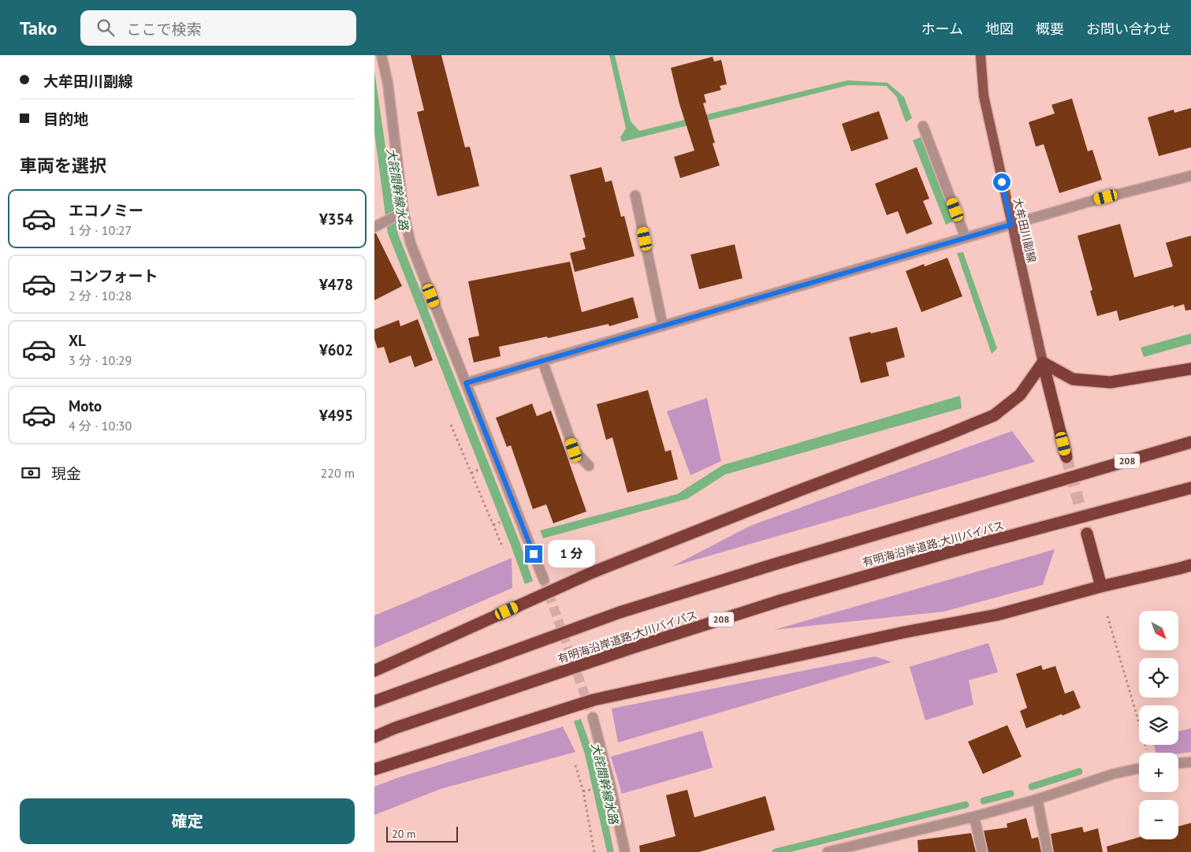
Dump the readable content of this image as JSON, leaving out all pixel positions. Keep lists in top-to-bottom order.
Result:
{
  "streets": {
    "highway": ["208", "有明海沿岸道路;大川バイパス"],
    "main road": ["大牟田川副線"]
  },
  "water": ["大詫間幹線水路"],
  "scale_bar": "20 m",
  "north": "bottom right",
  "page": {
    "header": "Tako",
    "search": "ここで検索",
    "nav": [
      "ホーム",
      "地図",
      "概要",
      "お問い合わせ"
    ],
    "banner": ["大牟田川副線", "目的地"],
    "heading": "車両を選択",
    "list": [
      {
        "name": "エコノミー",
        "note": "1 分 · 10:27",
        "value": "¥354"
      },
      {
        "name": "コンフォート",
        "note": "2 分 · 10:28",
        "value": "¥478"
      },
      {
        "name": "XL",
        "note": "3 分 · 10:29",
        "value": "¥602"
      },
      {
        "name": "Moto",
        "note": "4 分 · 10:30",
        "value": "¥495"
      }
    ],
    "pay": ["現金", "220 m"],
    "bubble": "1 分",
    "map_buttons": ["+", "−"],
    "buttons": "確定",
    "scale": "20 m"
  }
}
